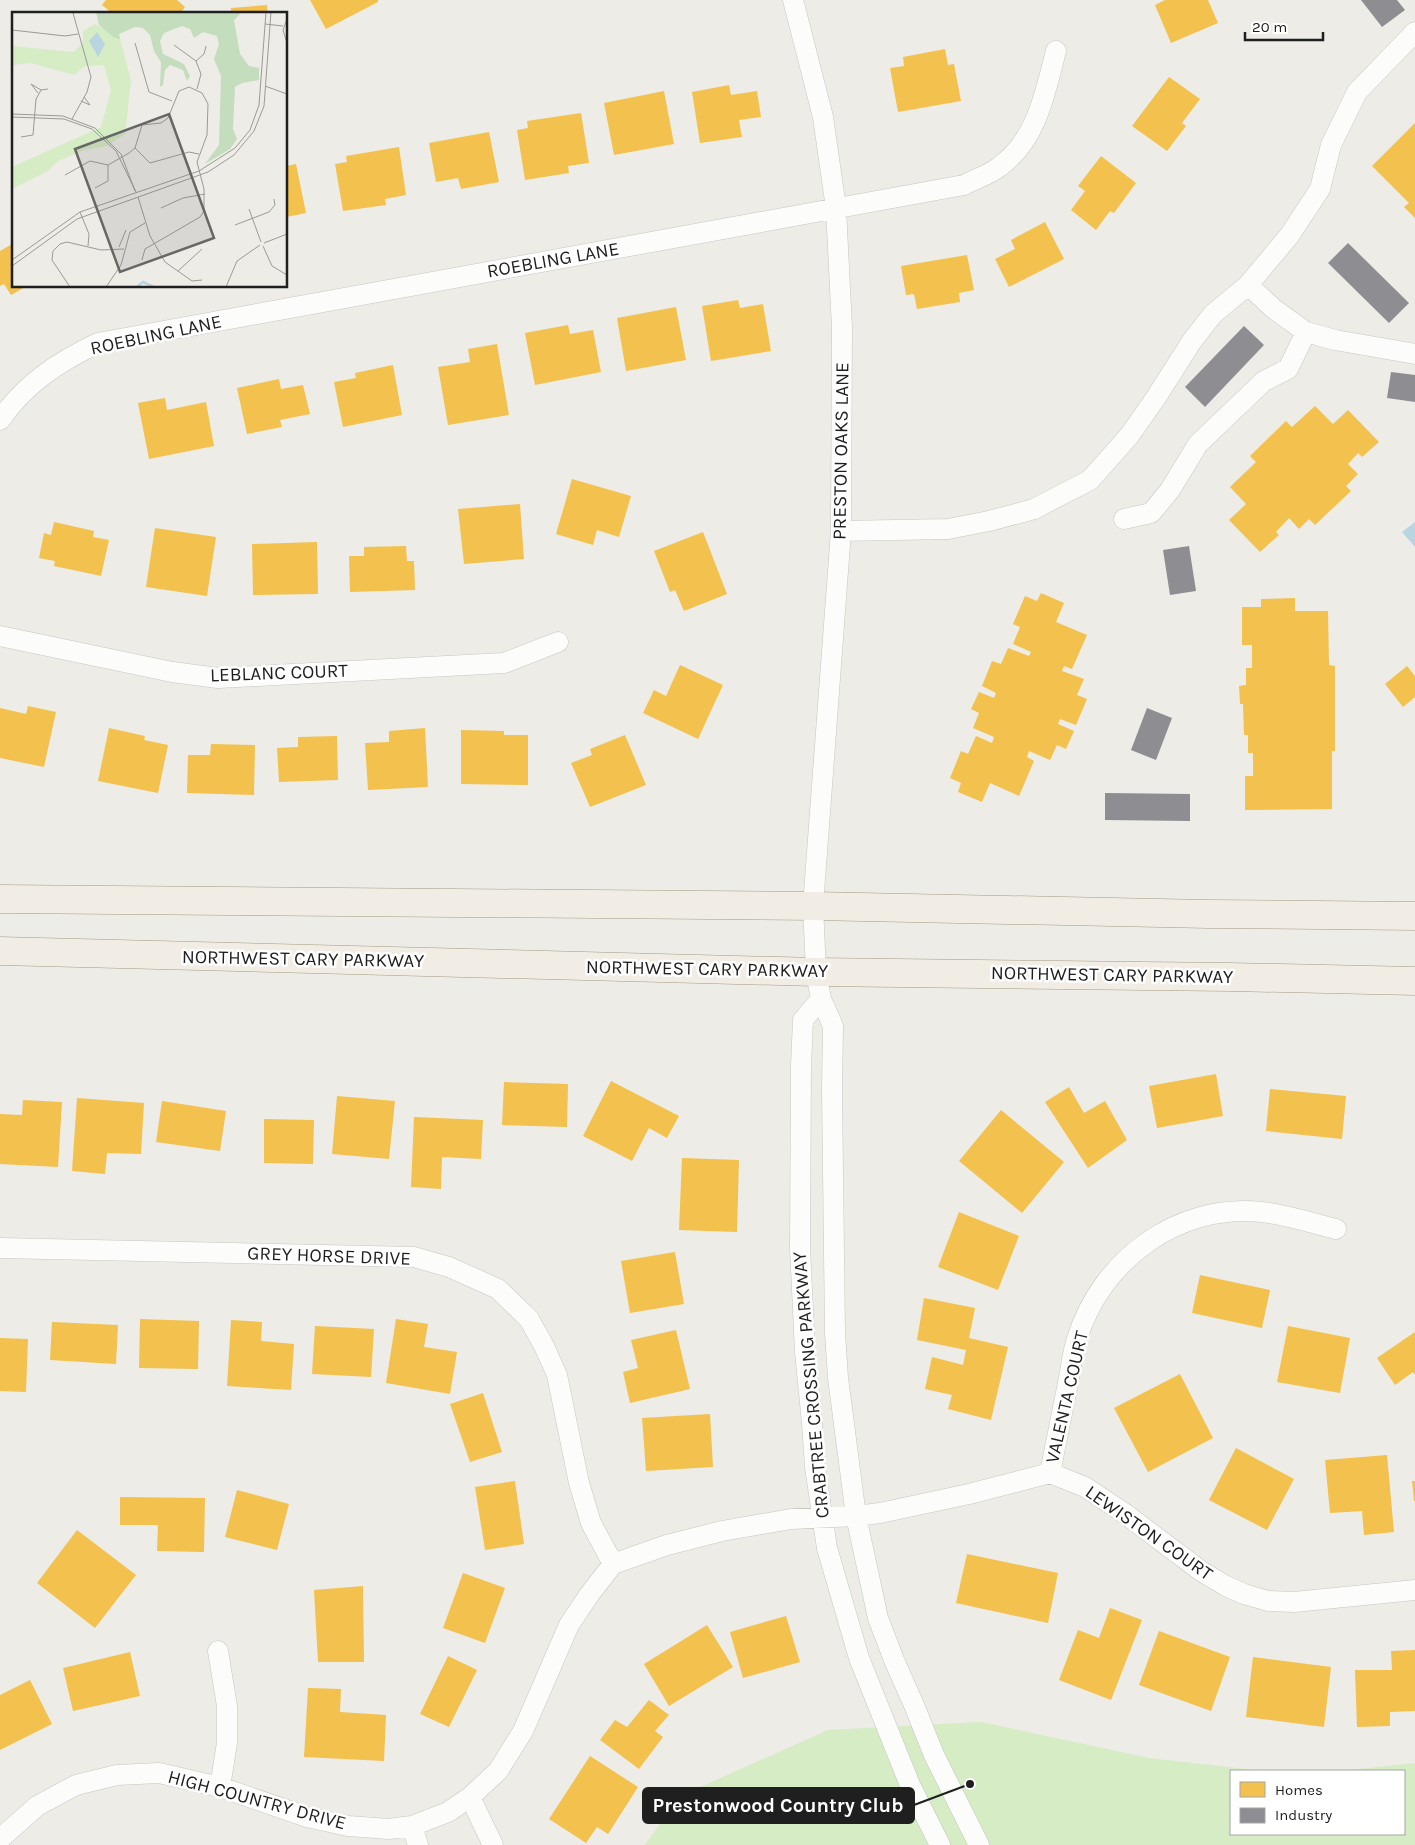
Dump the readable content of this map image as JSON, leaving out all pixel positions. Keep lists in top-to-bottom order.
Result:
{
  "streets": {
    "main road": ["NORTHWEST CARY PARKWAY"],
    "street": [
      "ROEBLING LANE",
      "PRESTON OAKS LANE",
      "LEBLANC COURT",
      "GREY HORSE DRIVE",
      "CRABTREE CROSSING PARKWAY",
      "VALENTA COURT",
      "LEWISTON COURT",
      "HIGH COUNTRY DRIVE"
    ]
  },
  "crossings": [
    ["ROEBLING LANE", "PRESTON OAKS LANE"],
    ["PRESTON OAKS LANE", "CRABTREE CROSSING PARKWAY"],
    ["NORTHWEST CARY PARKWAY", "CRABTREE CROSSING PARKWAY"],
    ["GREY HORSE DRIVE", "HIGH COUNTRY DRIVE"],
    ["VALENTA COURT", "LEWISTON COURT"]
  ],
  "places": ["Prestonwood Country Club"],
  "legend": ["Homes", "Industry"],
  "scale_bar": "20 m"
}
